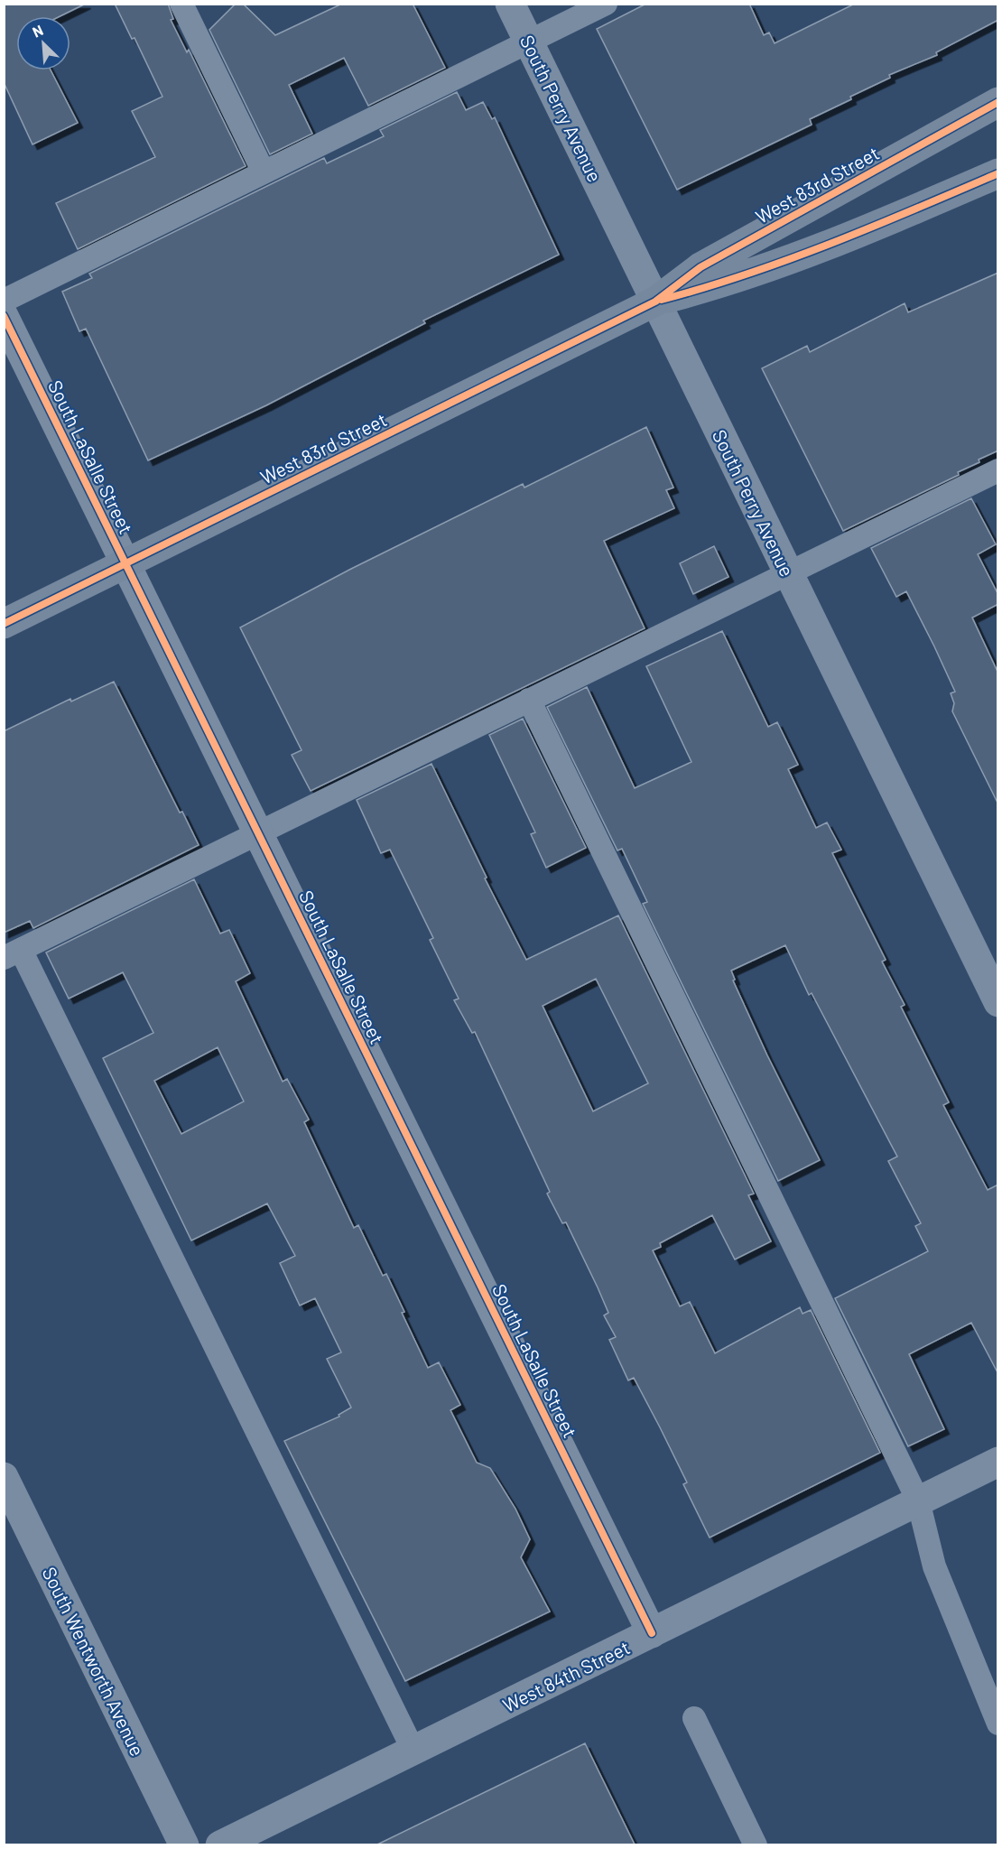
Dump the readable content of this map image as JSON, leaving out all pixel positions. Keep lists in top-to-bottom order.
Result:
{
  "streets": {
    "street": [
      "South Perry Avenue",
      "West 83rd Street",
      "South LaSalle Street",
      "South Wentworth Avenue",
      "West 84th Street"
    ]
  },
  "crossings": [
    ["South Perry Avenue", "West 83rd Street"],
    ["West 83rd Street", "South LaSalle Street"],
    ["South LaSalle Street", "West 84th Street"]
  ],
  "north": "top left"
}
